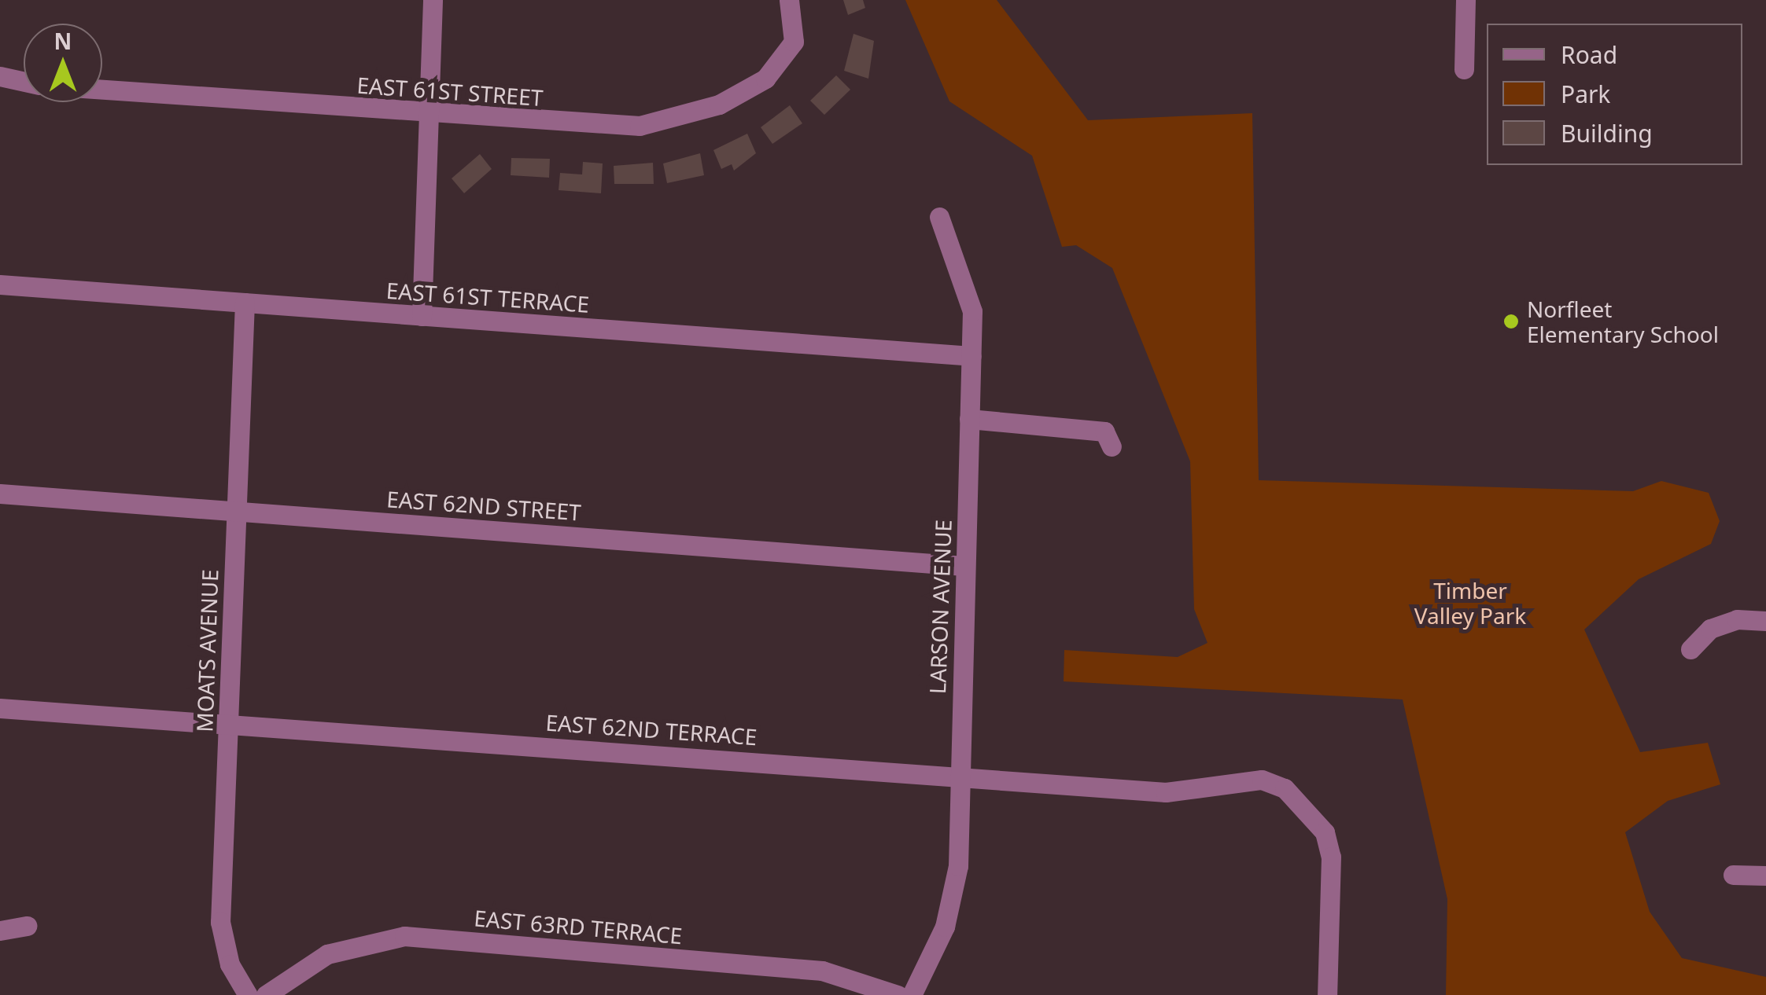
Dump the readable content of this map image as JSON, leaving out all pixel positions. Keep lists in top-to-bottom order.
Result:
{
  "streets": {
    "street": [
      "EAST 61ST STREET",
      "EAST 61ST TERRACE",
      "EAST 62ND STREET",
      "LARSON AVENUE",
      "MOATS AVENUE",
      "EAST 62ND TERRACE",
      "EAST 63RD TERRACE"
    ]
  },
  "crossings": [
    ["EAST 61ST TERRACE", "LARSON AVENUE"],
    ["EAST 61ST TERRACE", "MOATS AVENUE"],
    ["EAST 62ND STREET", "LARSON AVENUE"],
    ["EAST 62ND STREET", "MOATS AVENUE"],
    ["LARSON AVENUE", "EAST 62ND TERRACE"],
    ["MOATS AVENUE", "EAST 62ND TERRACE"]
  ],
  "parks": ["Timber Valley Park"],
  "places": ["Norfleet Elementary School"],
  "legend": ["Road", "Park", "Building"],
  "north": "top"
}
